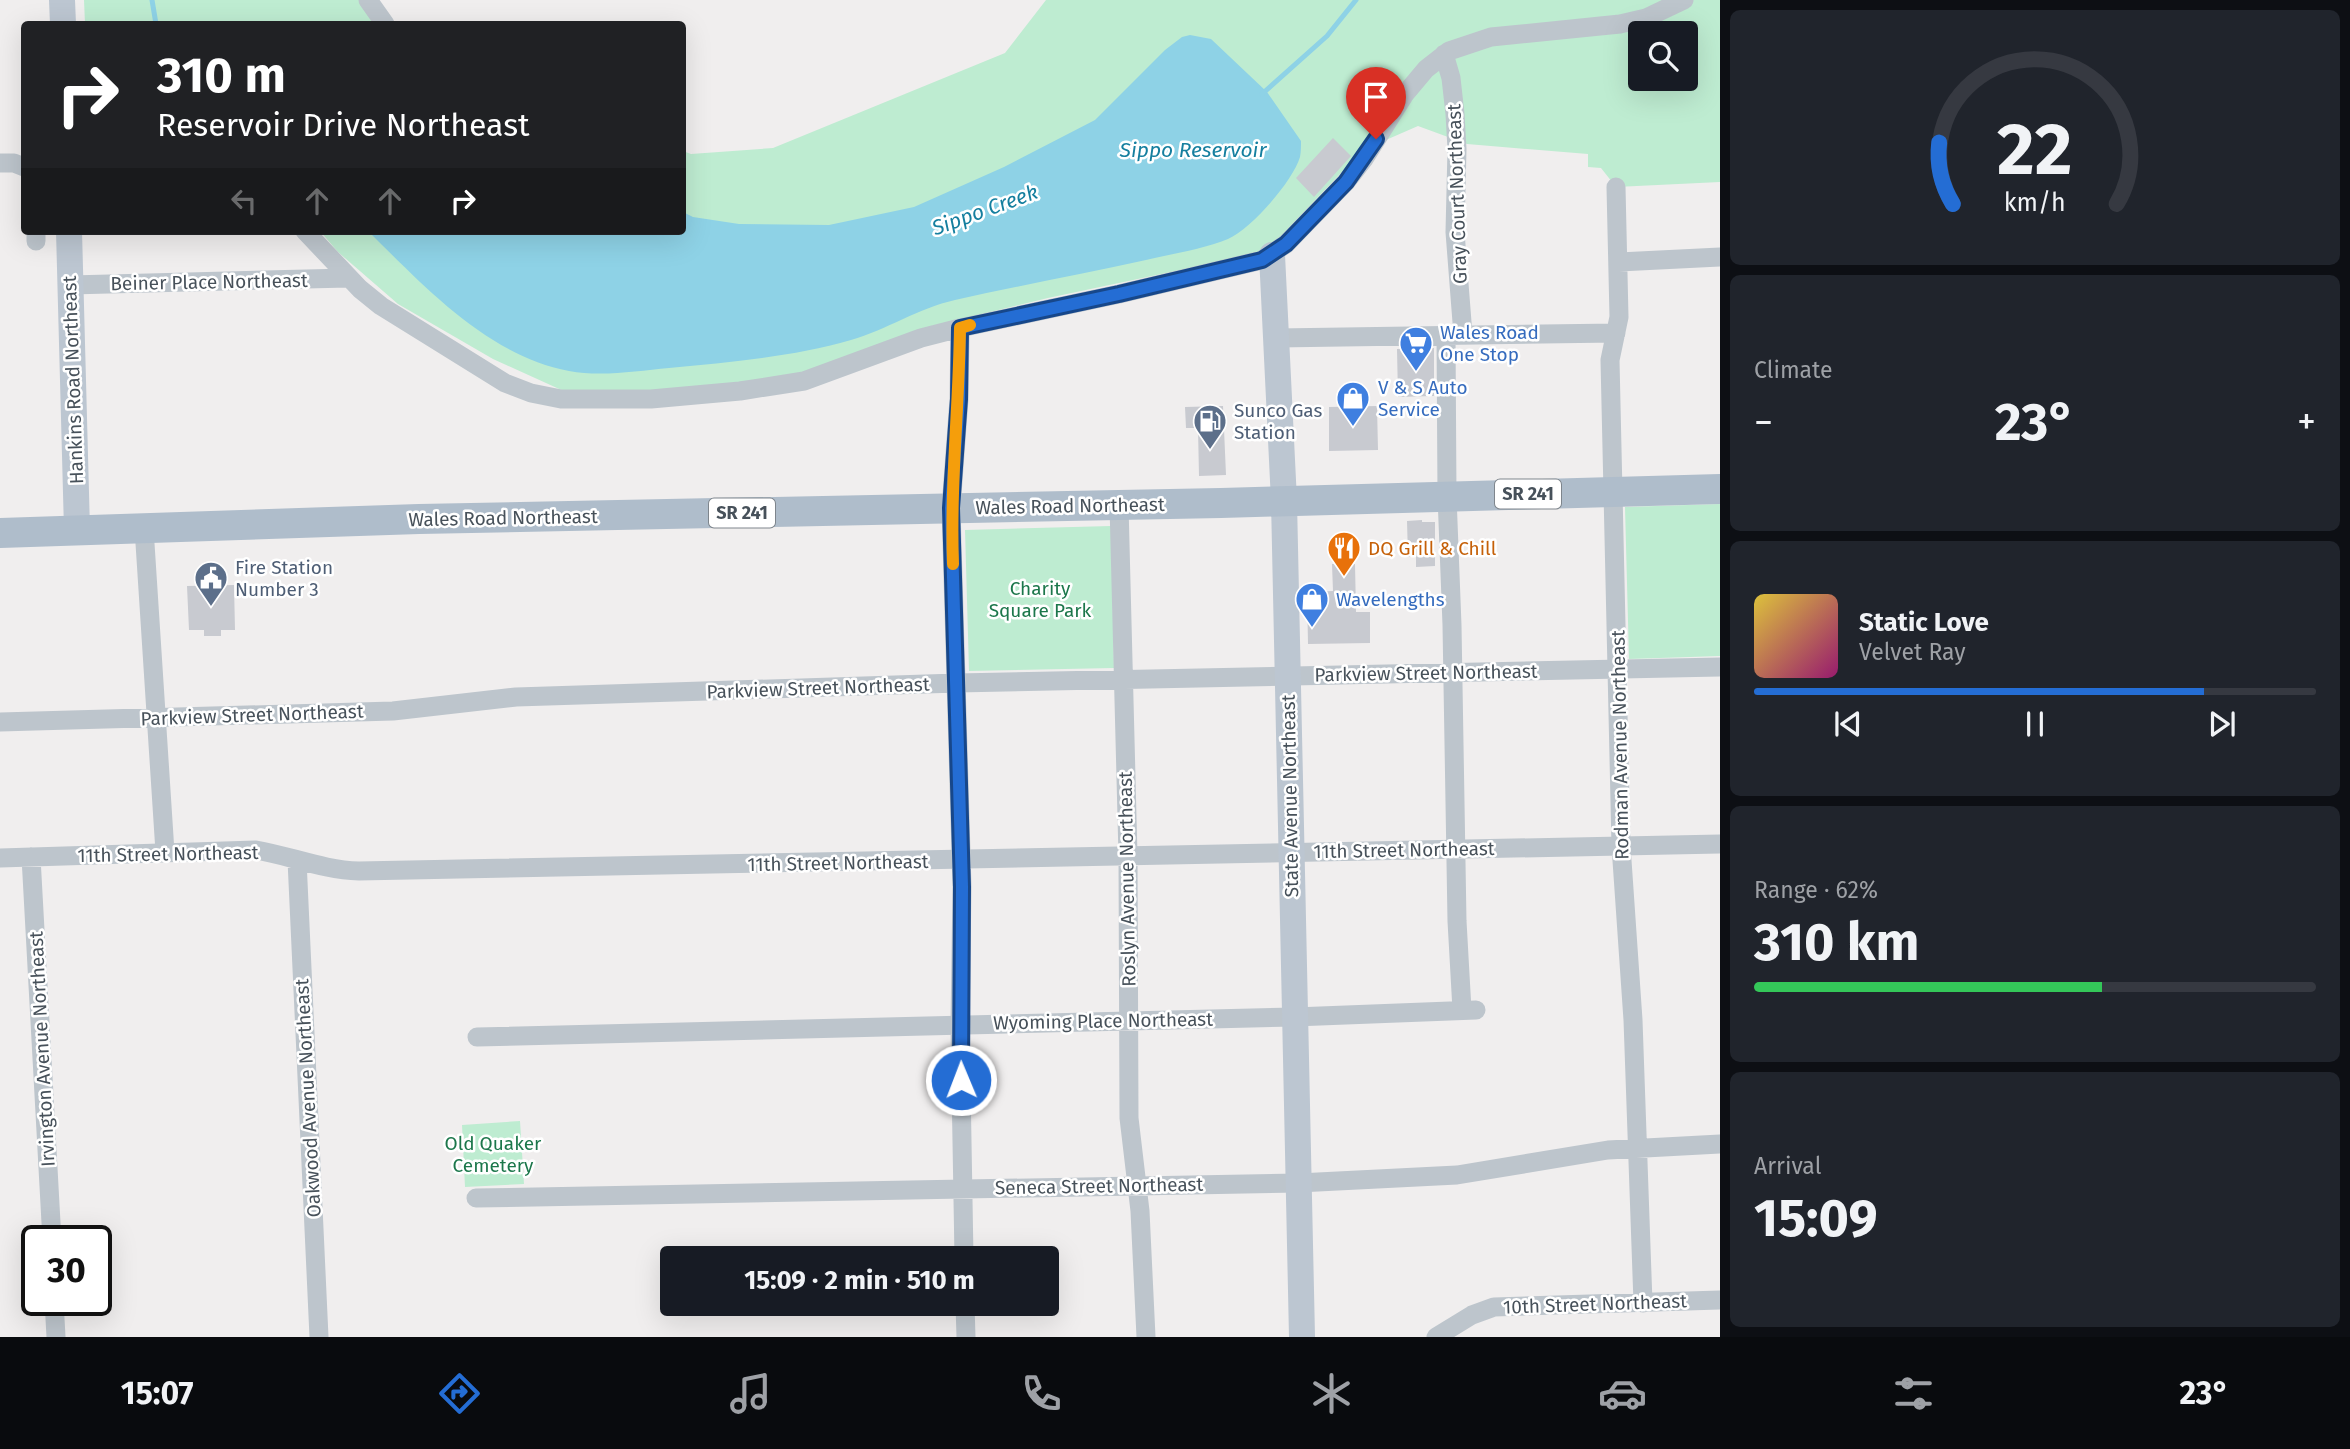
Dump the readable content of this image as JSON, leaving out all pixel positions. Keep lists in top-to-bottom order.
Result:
{
  "streets": {
    "main road": ["SR 241", "Wales Road Northeast"],
    "street": [
      "Gray Court Northeast",
      "Beiner Place Northeast",
      "Hankins Road Northeast",
      "Parkview Street Northeast",
      "Rodman Avenue Northeast",
      "State Avenue Northeast",
      "11th Street Northeast",
      "Roslyn Avenue Northeast",
      "Wyoming Place Northeast",
      "Irvington Avenue Northeast",
      "Oakwood Avenue Northeast",
      "Seneca Street Northeast",
      "10th Street Northeast"
    ]
  },
  "crossings": [
    ["Gray Court Northeast", "Wales Road Northeast"],
    ["Gray Court Northeast", "Parkview Street Northeast"],
    ["Gray Court Northeast", "11th Street Northeast"],
    ["Gray Court Northeast", "Wyoming Place Northeast"],
    ["Beiner Place Northeast", "Hankins Road Northeast"],
    ["Hankins Road Northeast", "Wales Road Northeast"],
    ["Wales Road Northeast", "Rodman Avenue Northeast"],
    ["Wales Road Northeast", "State Avenue Northeast"],
    ["Wales Road Northeast", "Roslyn Avenue Northeast"],
    ["Parkview Street Northeast", "Rodman Avenue Northeast"],
    ["Parkview Street Northeast", "State Avenue Northeast"],
    ["Parkview Street Northeast", "Roslyn Avenue Northeast"],
    ["Rodman Avenue Northeast", "11th Street Northeast"],
    ["Rodman Avenue Northeast", "Seneca Street Northeast"],
    ["Rodman Avenue Northeast", "10th Street Northeast"],
    ["State Avenue Northeast", "11th Street Northeast"],
    ["State Avenue Northeast", "Wyoming Place Northeast"],
    ["State Avenue Northeast", "Seneca Street Northeast"],
    ["11th Street Northeast", "Roslyn Avenue Northeast"],
    ["11th Street Northeast", "Irvington Avenue Northeast"],
    ["11th Street Northeast", "Oakwood Avenue Northeast"],
    ["Roslyn Avenue Northeast", "Wyoming Place Northeast"],
    ["Roslyn Avenue Northeast", "Seneca Street Northeast"]
  ],
  "water": ["Sippo Reservoir", "Sippo Creek"],
  "parks": ["Charity Square Park", "Old Quaker Cemetery"],
  "places": {
    "supermarket": ["Wales Road One Stop"],
    "shop": ["V & S Auto Service", "Wavelengths"],
    "fuel station": ["Sunco Gas Station"],
    "restaurant": ["DQ Grill & Chill"],
    "public building": ["Fire Station Number 3"]
  },
  "page": {
    "turn": ["310 m", "Reservoir Drive Northeast"],
    "tile": [
      "Climate",
      ["Range · 62%", "310 km"],
      ["Arrival", "15:09"]
    ],
    "heat": ["−", "23°", "+"],
    "song": ["Static Love", "Velvet Ray"],
    "limit": "30",
    "trip": "15:09 · 2 min · 510 m",
    "tabs": ["15:07", "23°"],
    "gauge": ["22", "km/h"]
  }
}
